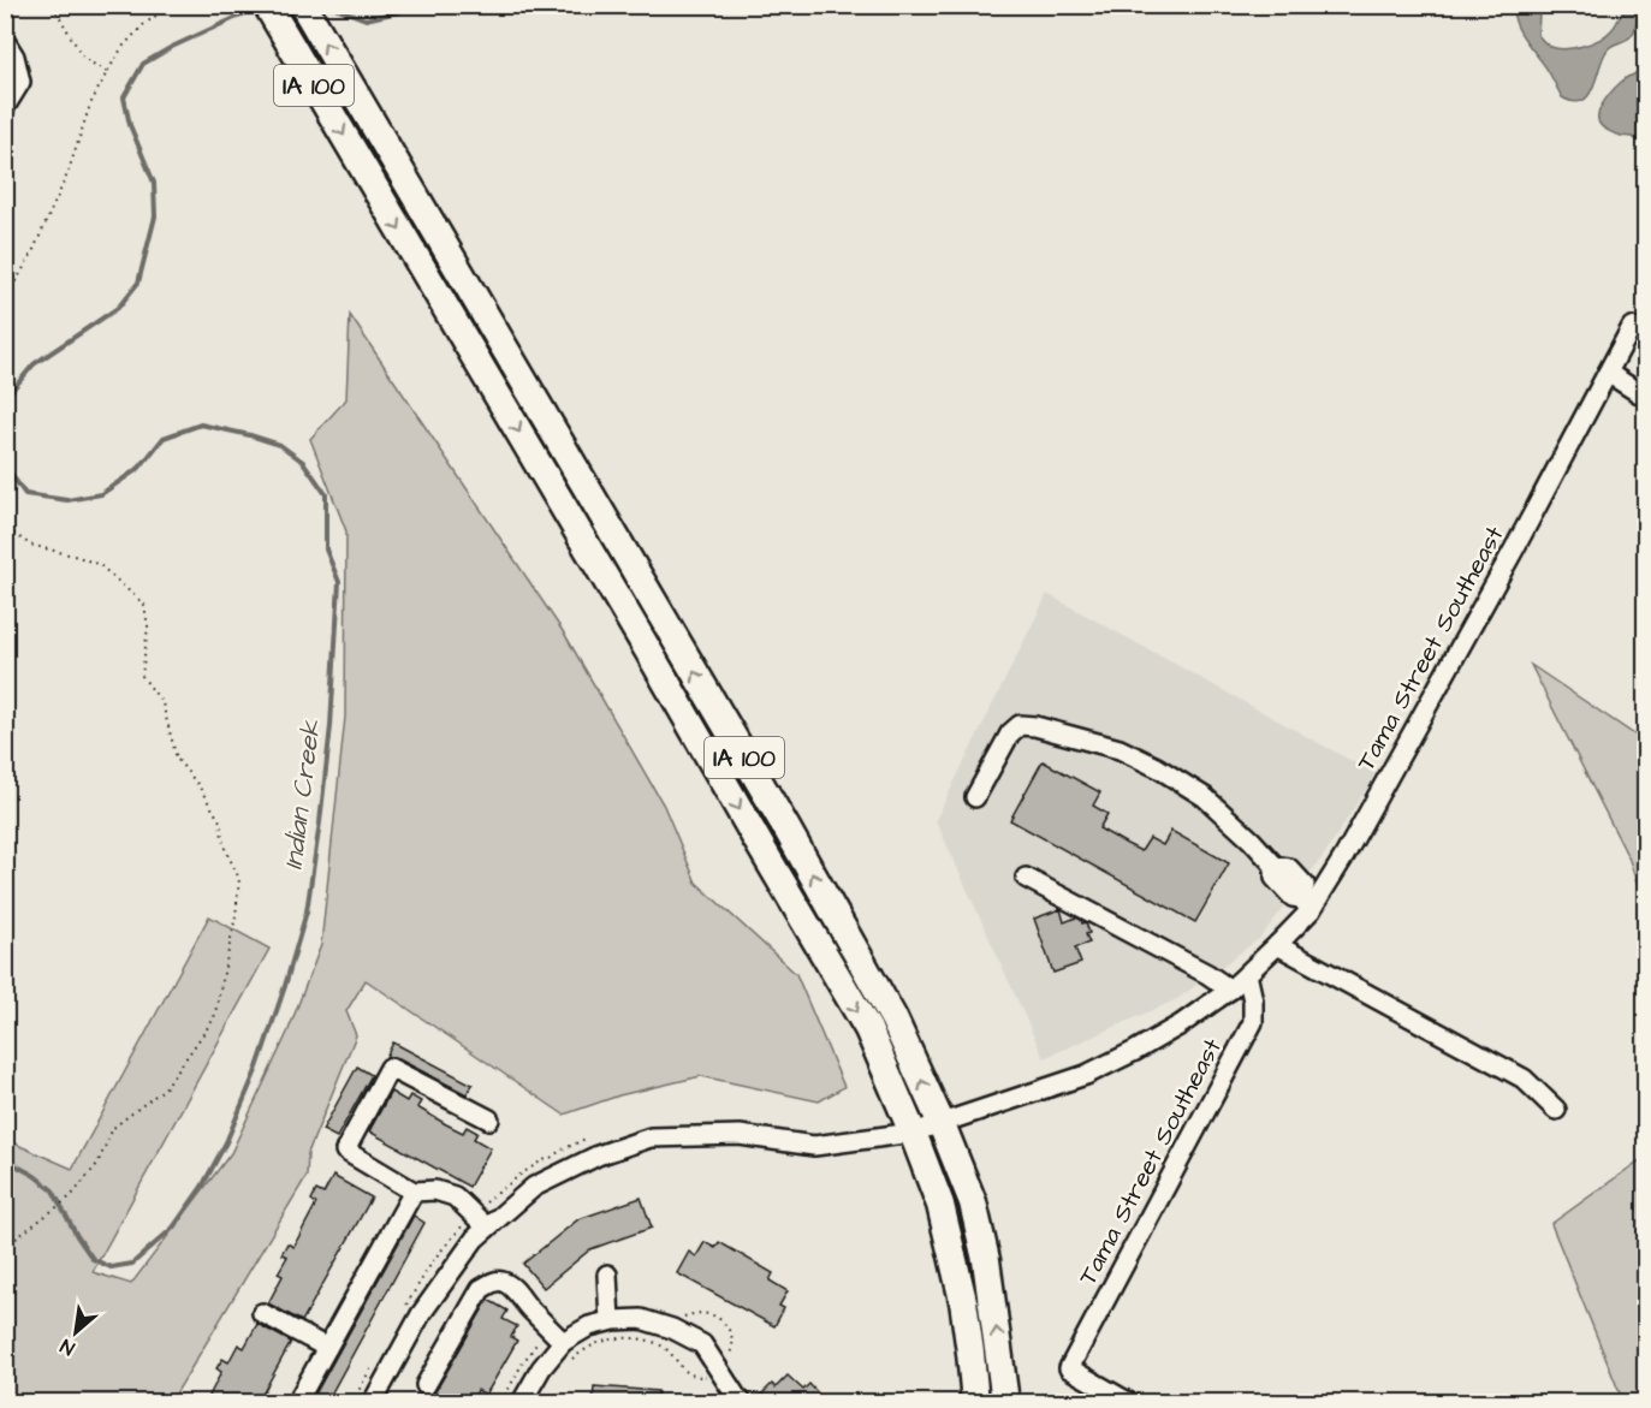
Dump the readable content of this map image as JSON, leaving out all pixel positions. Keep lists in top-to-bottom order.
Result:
{
  "streets": {
    "highway": ["IA 100"],
    "street": ["Tama Street Southeast"]
  },
  "crossings": [
    ["IA 100", "Tama Street Southeast"]
  ],
  "water": ["Indian Creek"],
  "north": "bottom left"
}
